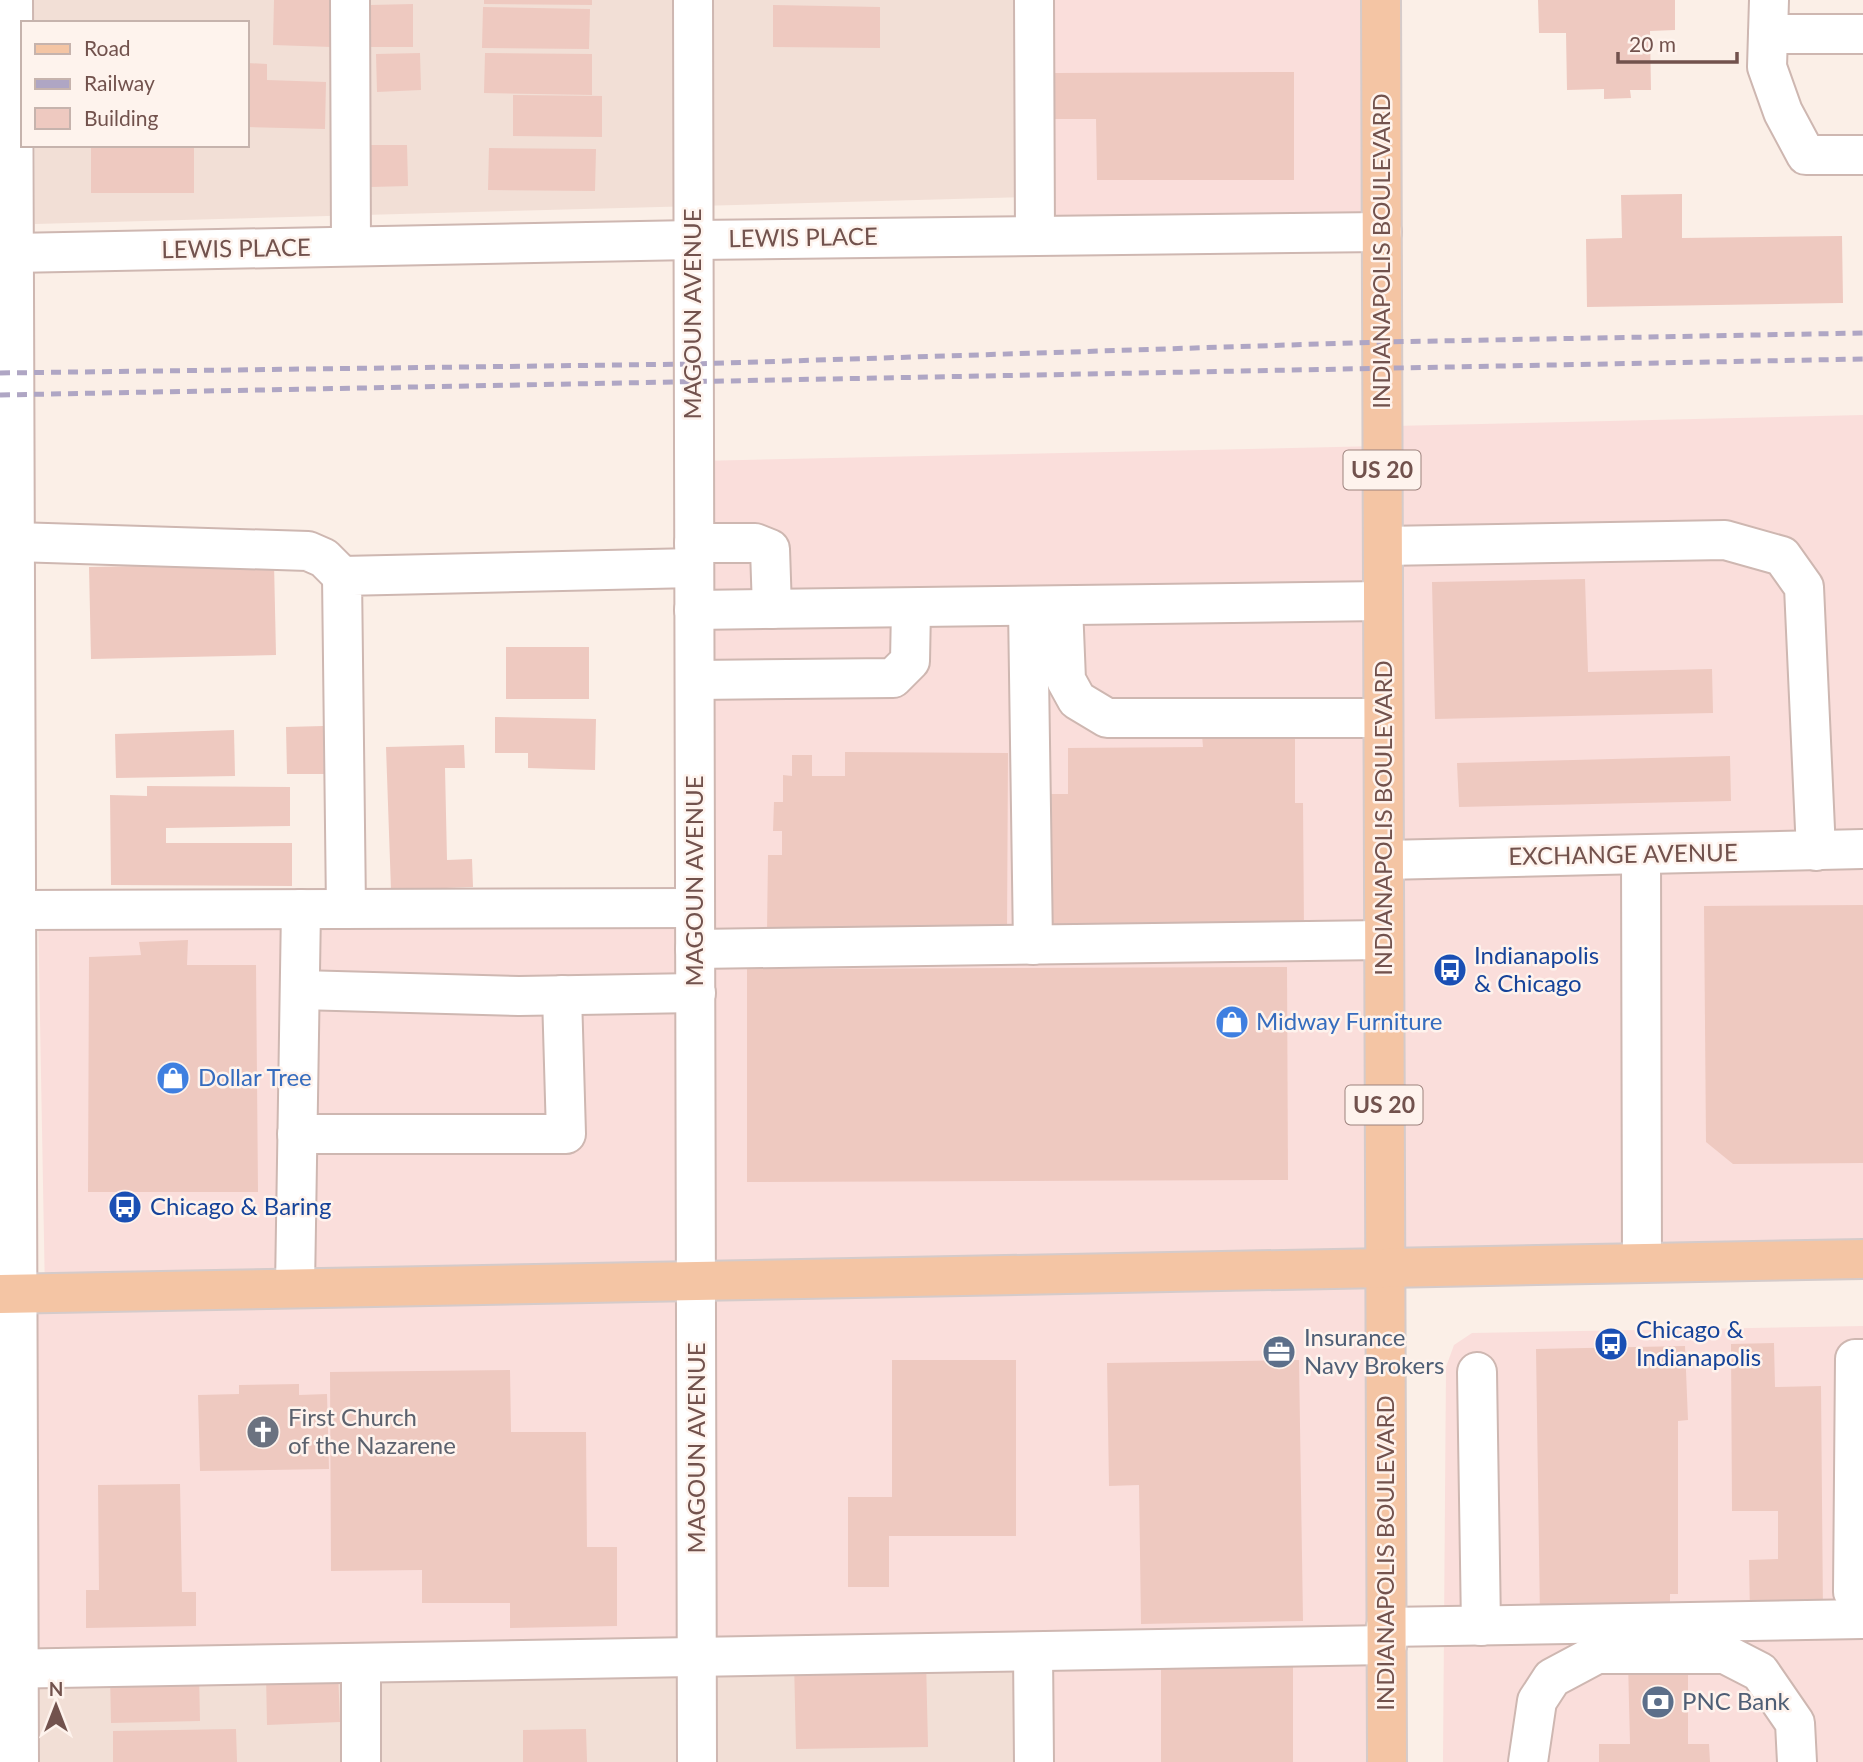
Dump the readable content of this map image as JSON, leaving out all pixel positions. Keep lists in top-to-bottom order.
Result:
{
  "streets": {
    "main road": ["INDIANAPOLIS BOULEVARD", "US 20"],
    "street": ["LEWIS PLACE", "MAGOUN AVENUE", "EXCHANGE AVENUE"]
  },
  "crossings": [
    ["LEWIS PLACE", "INDIANAPOLIS BOULEVARD"],
    ["LEWIS PLACE", "MAGOUN AVENUE"],
    ["INDIANAPOLIS BOULEVARD", "EXCHANGE AVENUE"]
  ],
  "places": {
    "bus stop": ["Indianapolis & Chicago", "Chicago & Baring", "Chicago & Indianapolis"],
    "shop": ["Midway Furniture", "Dollar Tree"],
    "office": ["Insurance Navy Brokers"],
    "church": ["First Church of the Nazarene"],
    "bank": ["PNC Bank"]
  },
  "legend": ["Road", "Railway", "Building"],
  "scale_bar": "20 m",
  "north": "top"
}
